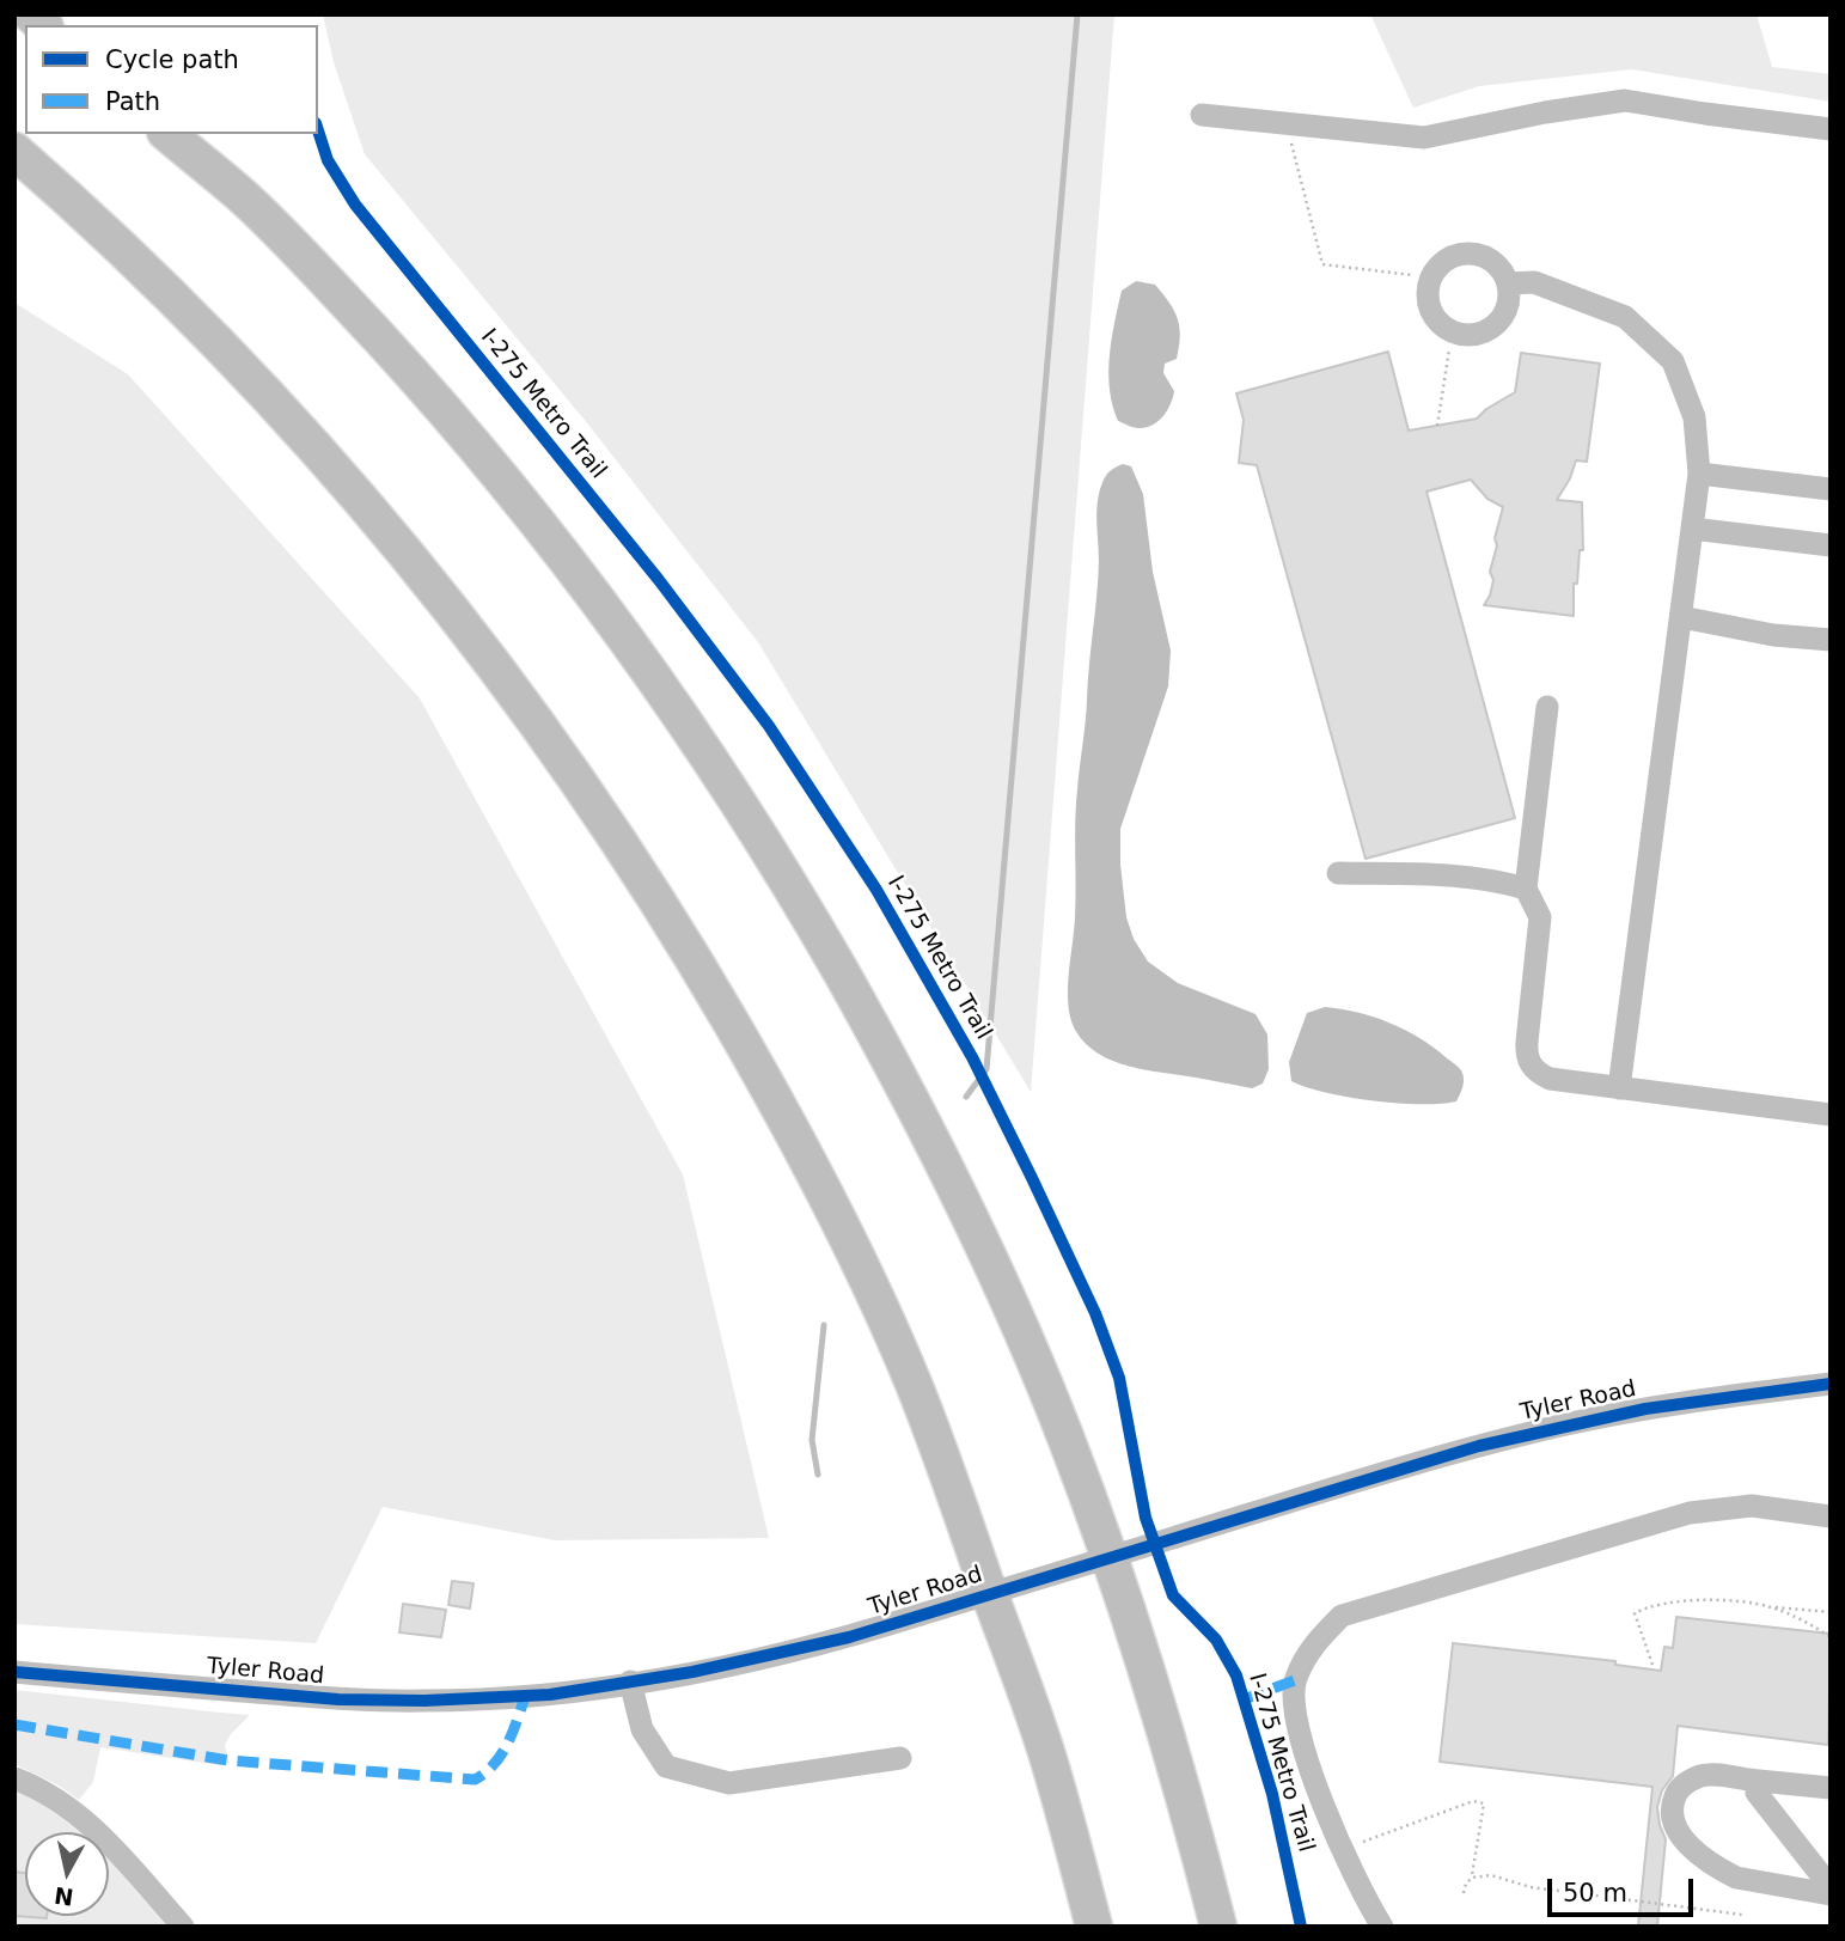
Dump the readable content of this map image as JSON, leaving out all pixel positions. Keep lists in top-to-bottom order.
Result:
{
  "streets": {
    "street": ["Tyler Road"],
    "cycle path": ["I-275 Metro Trail"]
  },
  "legend": ["Cycle path", "Path"],
  "scale_bar": "50 m",
  "north": "bottom"
}
